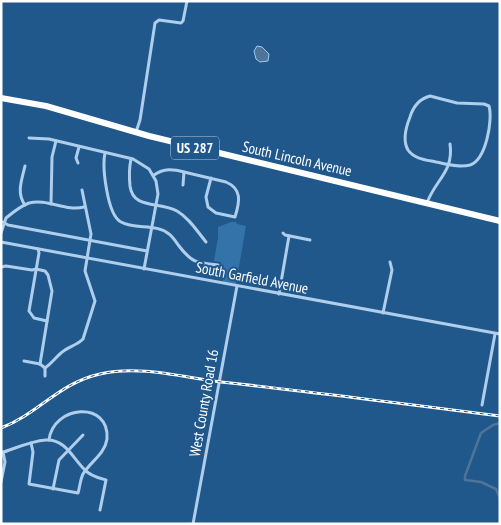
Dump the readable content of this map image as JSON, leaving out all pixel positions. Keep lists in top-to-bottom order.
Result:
{
  "streets": {
    "highway": ["US 287", "South Lincoln Avenue"],
    "street": ["South Garfield Avenue", "West County Road 16"]
  },
  "crossings": [
    ["South Garfield Avenue", "West County Road 16"]
  ]
}
